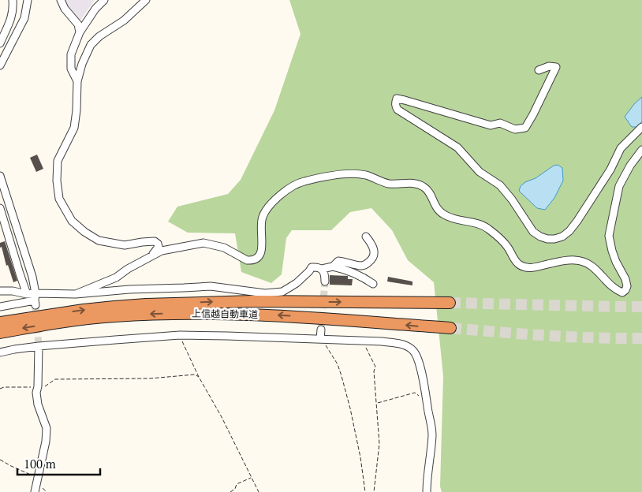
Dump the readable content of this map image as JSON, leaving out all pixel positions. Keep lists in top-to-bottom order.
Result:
{
  "streets": {
    "highway": ["上信越自動車道"]
  },
  "scale_bar": "100 m"
}
